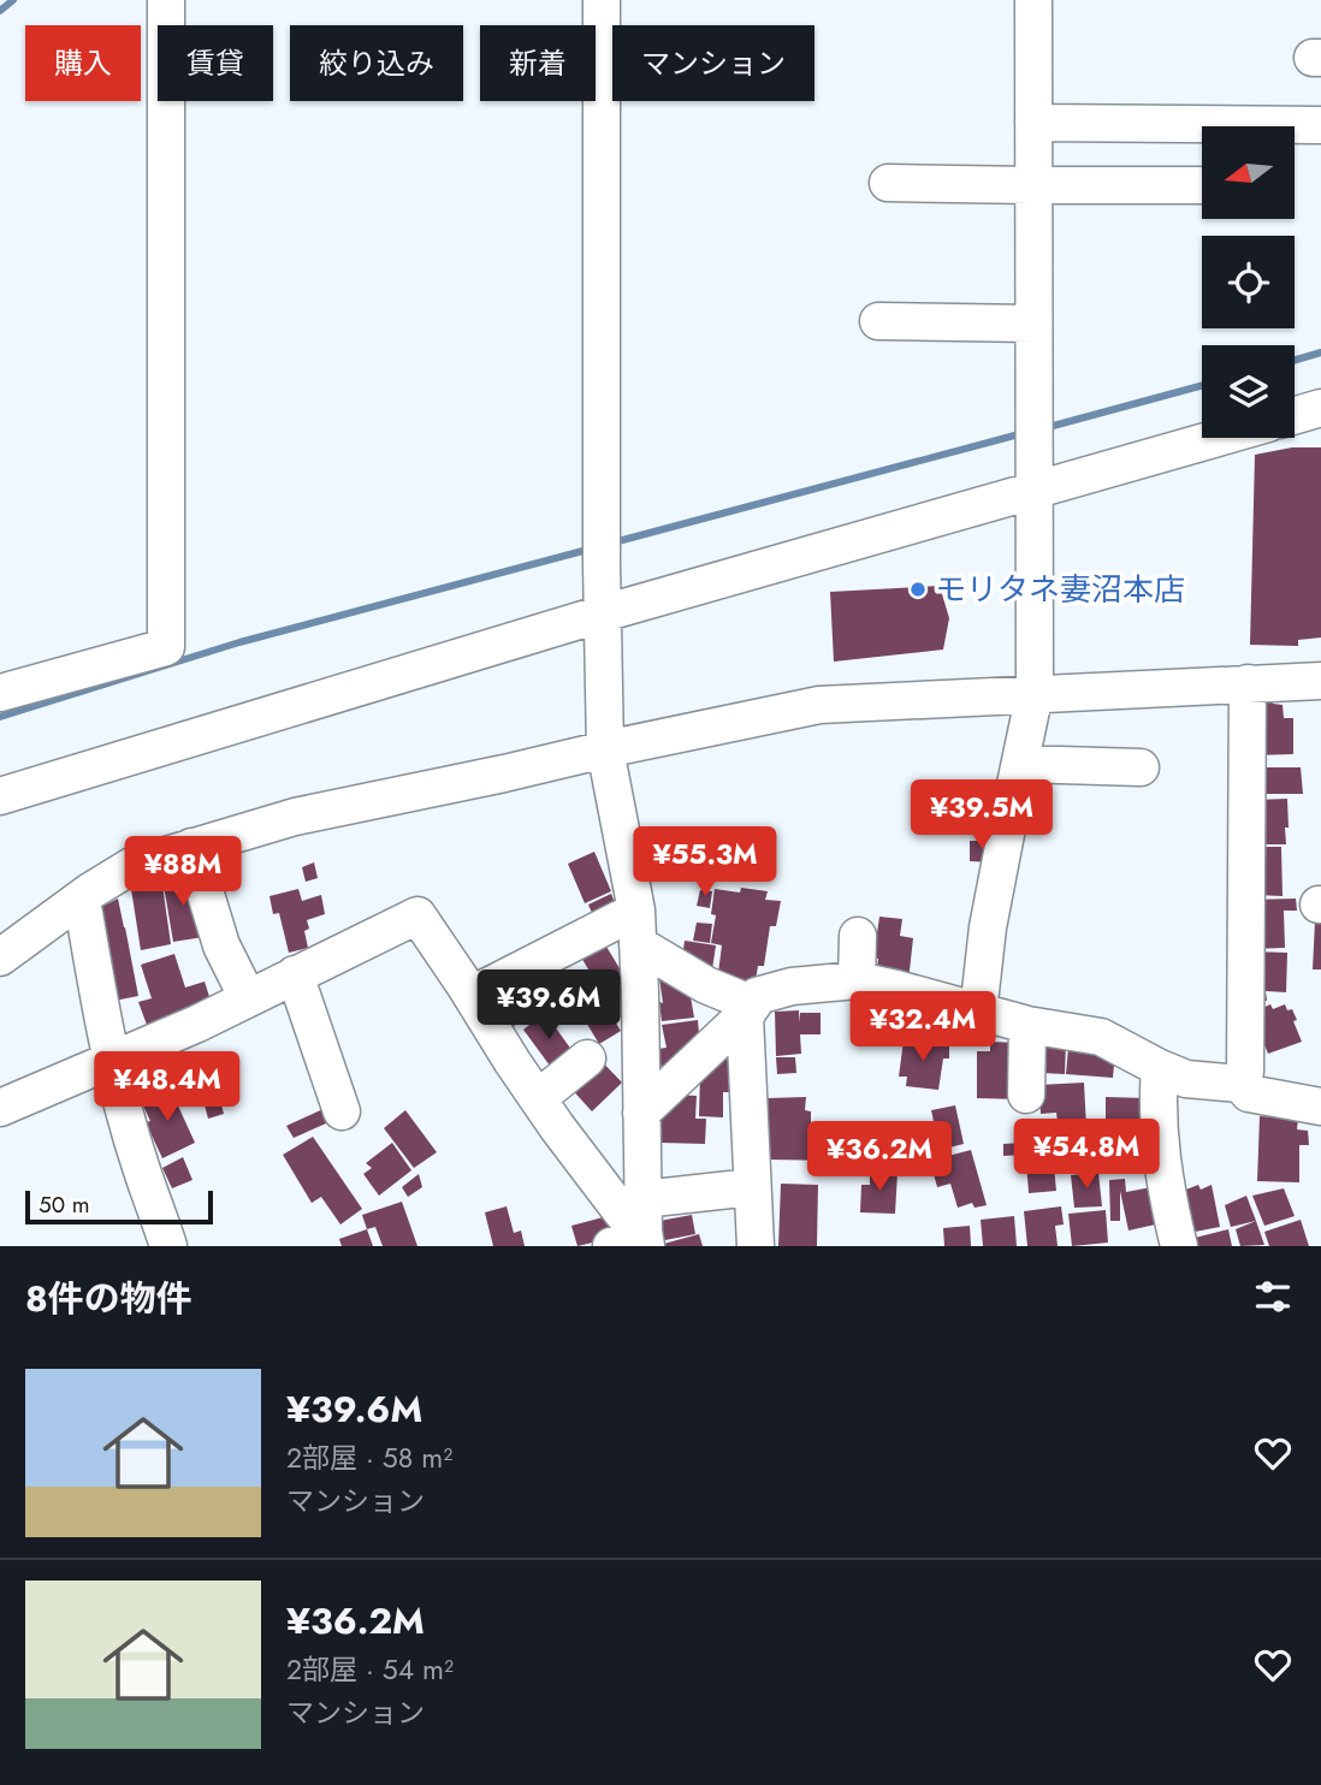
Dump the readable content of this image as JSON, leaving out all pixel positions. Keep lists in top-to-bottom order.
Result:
{
  "places": ["モリタネ妻沼本店"],
  "scale_bar": "50 m",
  "north": "left",
  "page": {
    "chip": [
      "購入",
      "賃貸",
      "絞り込み",
      "新着",
      "マンション"
    ],
    "price": [
      "¥39.5M",
      "¥55.3M",
      "¥88M",
      "¥39.6M",
      "¥32.4M",
      "¥48.4M",
      "¥54.8M",
      "¥36.2M"
    ],
    "scale": "50 m",
    "heading": "8件の物件",
    "list": [
      {
        "name": "¥39.6M",
        "note": "2部屋 · 58 m² · マンション"
      },
      {
        "name": "¥36.2M",
        "note": "2部屋 · 54 m² · マンション"
      }
    ]
  }
}
